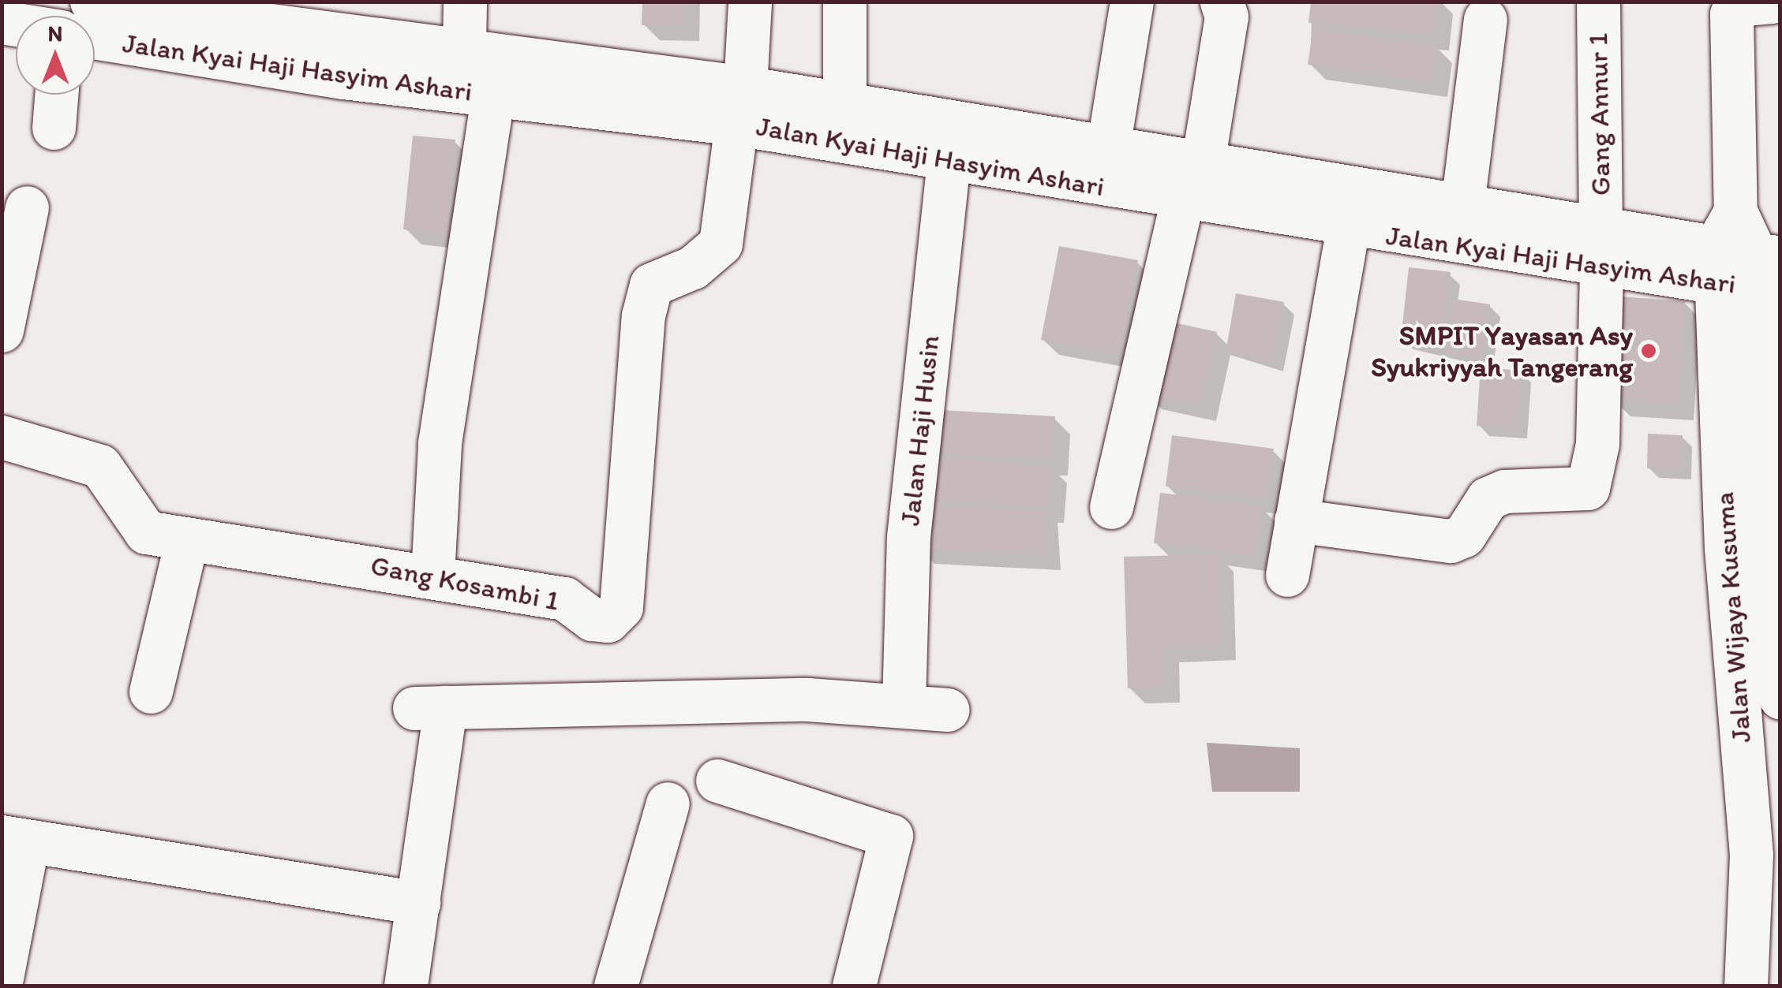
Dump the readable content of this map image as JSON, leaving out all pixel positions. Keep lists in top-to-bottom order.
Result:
{
  "streets": {
    "street": [
      "Jalan Kyai Haji Hasyim Ashari",
      "Gang Annur 1",
      "Jalan Haji Husin",
      "Gang Kosambi 1",
      "Jalan Wijaya Kusuma"
    ]
  },
  "crossings": [
    ["Jalan Kyai Haji Hasyim Ashari", "Gang Annur 1"],
    ["Jalan Kyai Haji Hasyim Ashari", "Jalan Haji Husin"],
    ["Jalan Kyai Haji Hasyim Ashari", "Gang Kosambi 1"],
    ["Jalan Kyai Haji Hasyim Ashari", "Jalan Wijaya Kusuma"]
  ],
  "places": ["SMPIT Yayasan Asy Syukriyyah Tangerang"],
  "north": "top"
}
